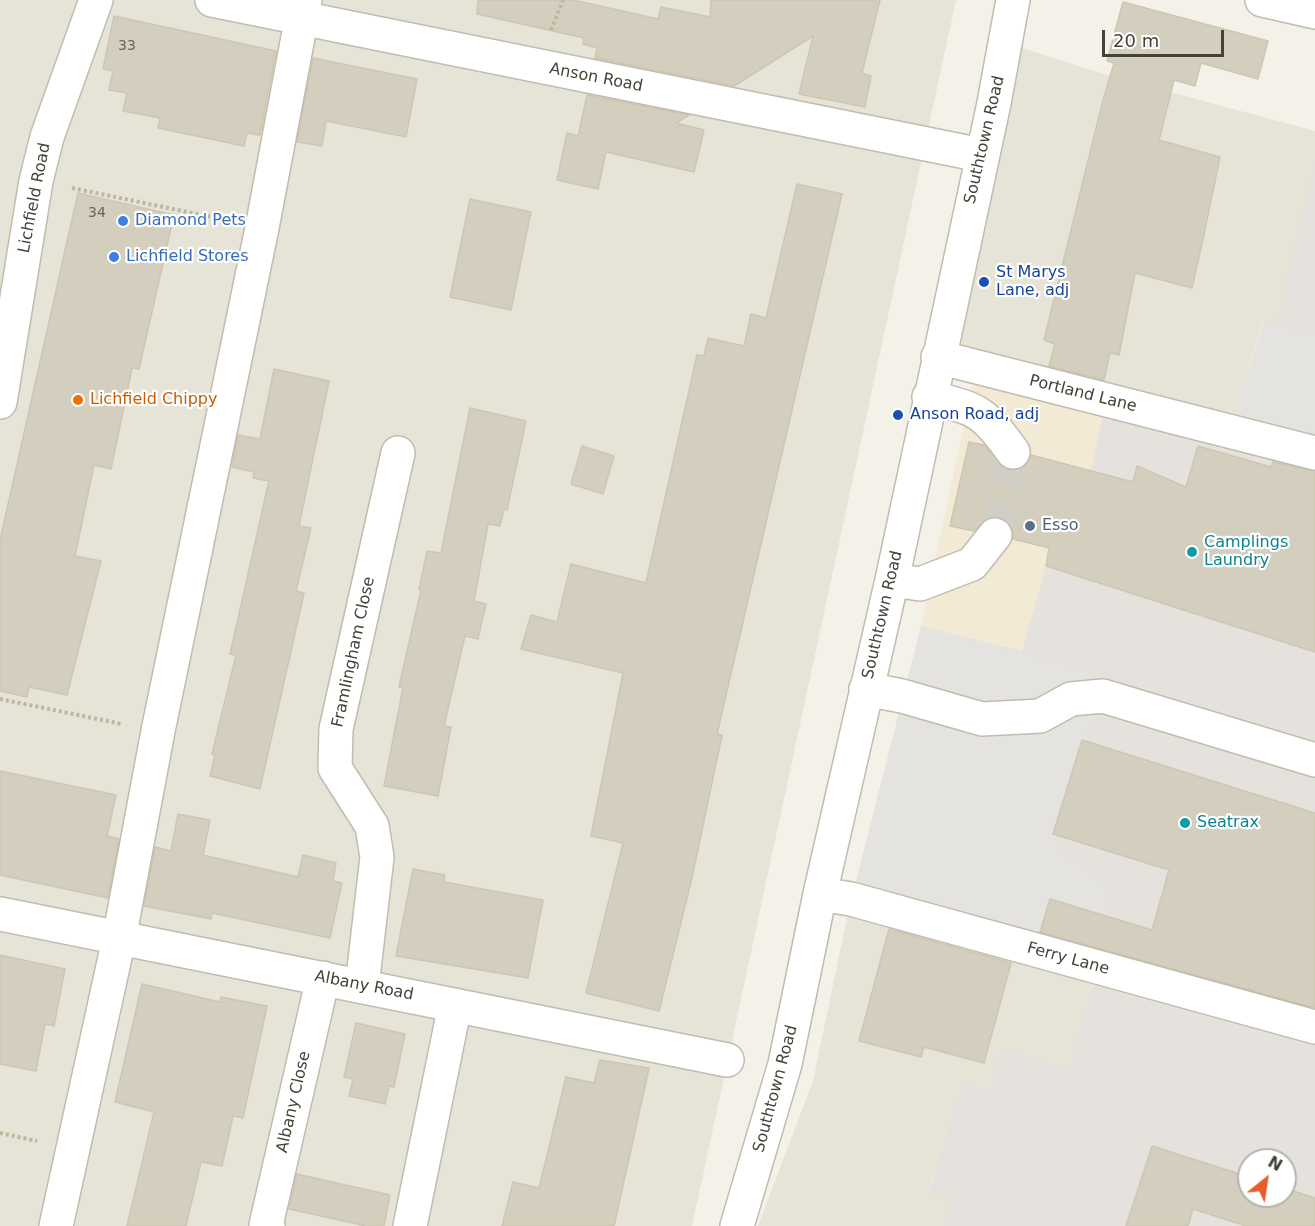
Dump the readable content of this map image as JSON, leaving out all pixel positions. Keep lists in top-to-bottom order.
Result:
{
  "streets": {
    "street": [
      "Anson Road",
      "Southtown Road",
      "Lichfield Road",
      "Portland Lane",
      "Framlingham Close",
      "Ferry Lane",
      "Albany Road",
      "Albany Close"
    ]
  },
  "crossings": [
    ["Anson Road", "Southtown Road"],
    ["Southtown Road", "Portland Lane"],
    ["Southtown Road", "Ferry Lane"],
    ["Framlingham Close", "Albany Road"],
    ["Albany Road", "Albany Close"]
  ],
  "places": [
    "Diamond Pets",
    "Lichfield Stores",
    "St Marys Lane, adj",
    "Lichfield Chippy",
    "Anson Road, adj",
    "Esso",
    "Camplings Laundry",
    "Seatrax"
  ],
  "house_numbers": ["33", "34"],
  "scale_bar": "20 m",
  "north": "top right"
}
